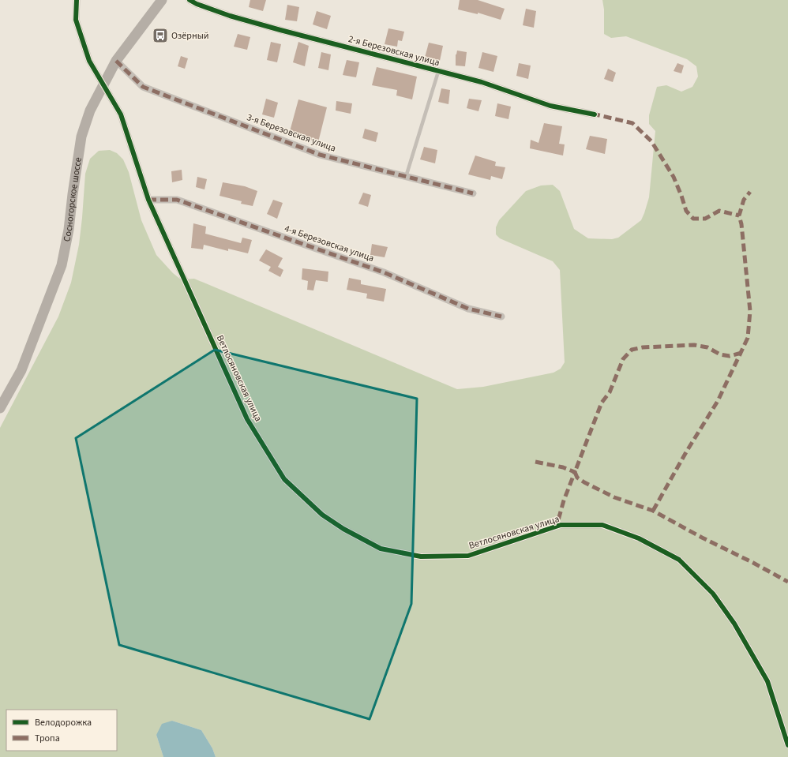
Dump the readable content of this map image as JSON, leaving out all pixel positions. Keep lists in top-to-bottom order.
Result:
{
  "streets": {
    "main road": ["Сосногорское шоссе"],
    "street": [
      "2-я Березовская улица",
      "3-я Березовская улица",
      "4-я Березовская улица",
      "Ветлосяновская улица"
    ]
  },
  "crossings": [
    ["3-я Березовская улица", "Сосногорское шоссе"],
    ["Сосногорское шоссе", "Ветлосяновская улица"],
    ["4-я Березовская улица", "Ветлосяновская улица"]
  ],
  "places": {
    "bus stop": ["Озёрный"]
  },
  "legend": ["Велодорожка", "Тропа"]
}
